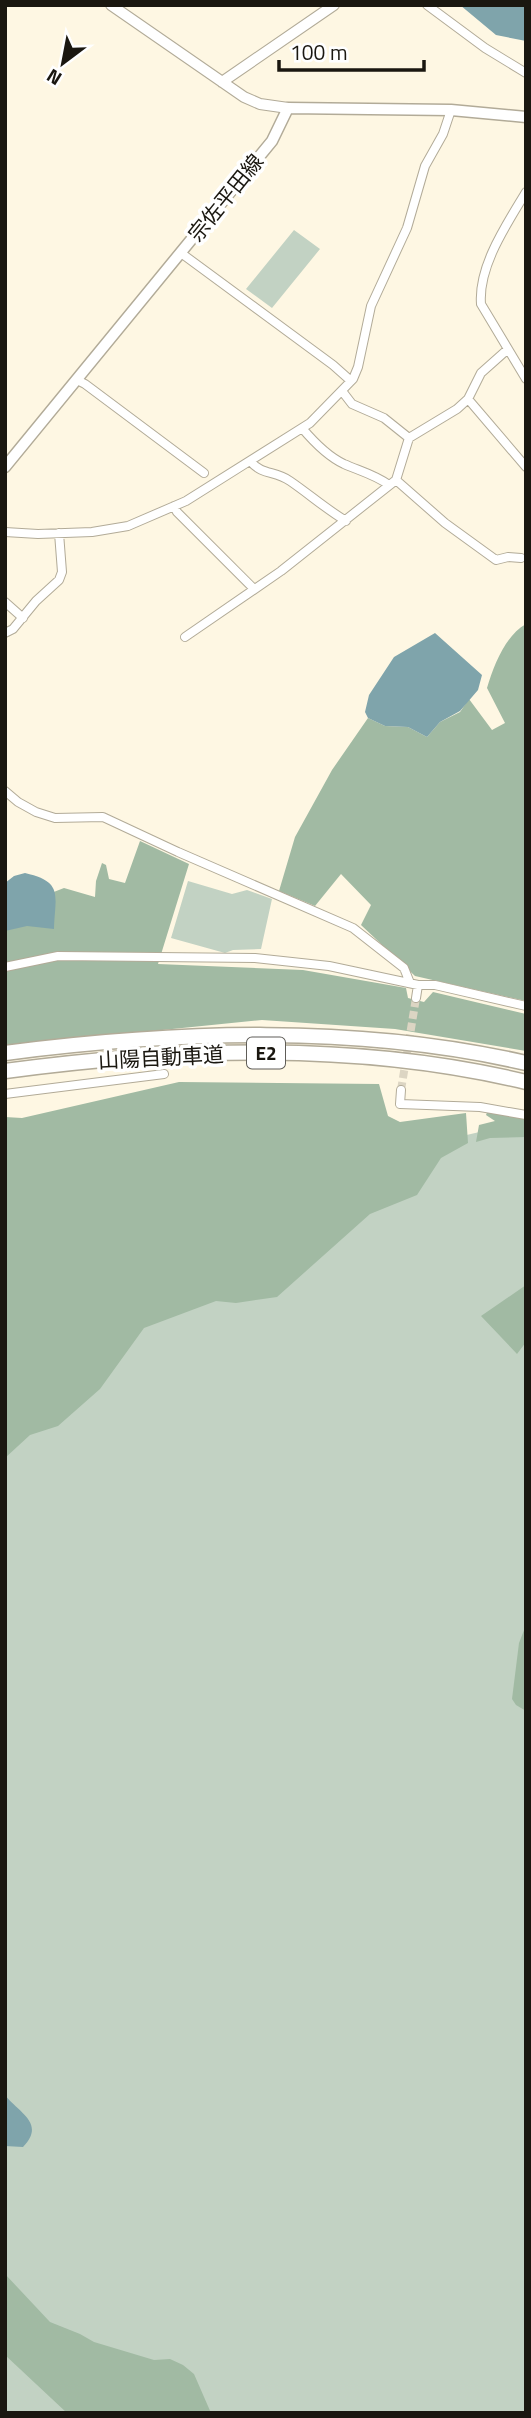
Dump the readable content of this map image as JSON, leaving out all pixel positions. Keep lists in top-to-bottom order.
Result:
{
  "streets": {
    "highway": ["E2", "山陽自動車道"],
    "main road": ["宗佐平田線"]
  },
  "scale_bar": "100 m",
  "north": "bottom left"
}
